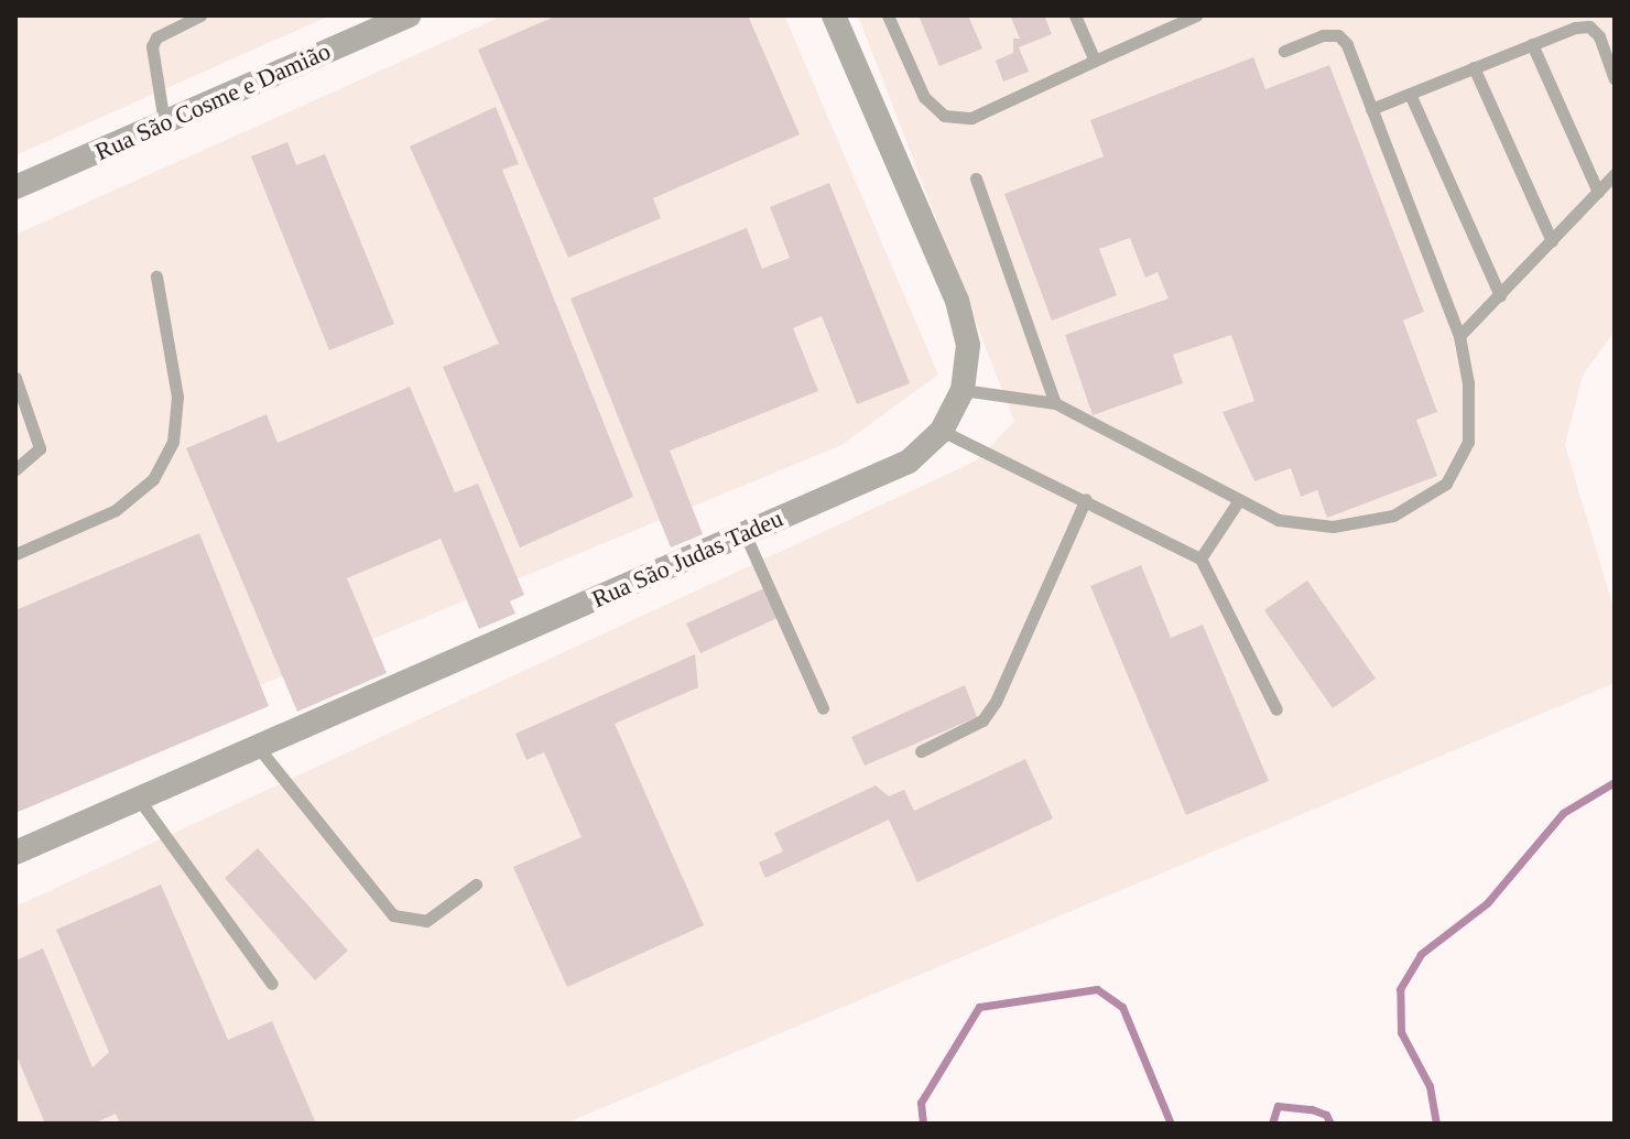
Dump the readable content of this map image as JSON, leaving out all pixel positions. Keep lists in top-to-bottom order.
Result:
{
  "streets": {
    "street": ["Rua São Cosme e Damião", "Rua São Judas Tadeu"]
  }
}
